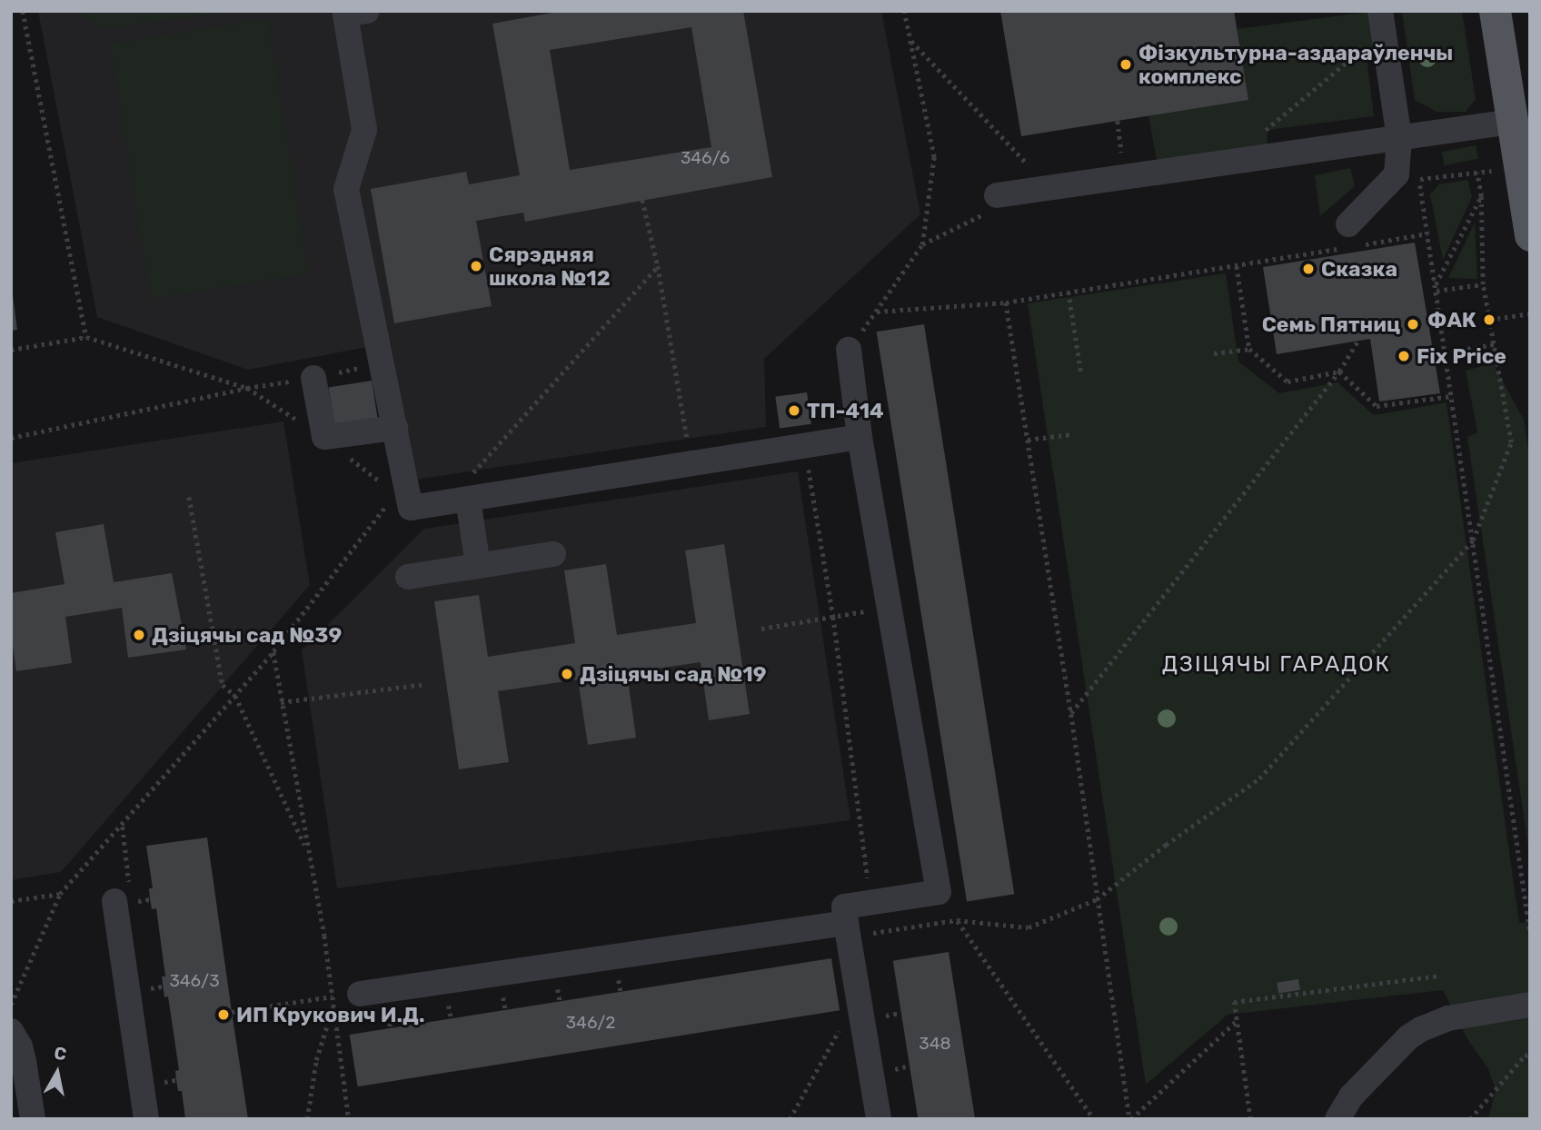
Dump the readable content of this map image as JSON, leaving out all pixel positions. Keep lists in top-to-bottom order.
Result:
{
  "districts": ["ДЗІЦЯЧЫ ГАРАДОК"],
  "places": [
    "Фізкультурна-аздараўленчы комплекс",
    "Сярэдняя школа №12",
    "Сказка",
    "ФАК",
    "Семь Пятниц",
    "Fix Price",
    "ТП-414",
    "Дзіцячы сад №39",
    "Дзіцячы сад №19",
    "ИП Крукович И.Д."
  ],
  "house_numbers": [
    "346/6",
    "346/3",
    "346/2",
    "348"
  ],
  "north": "top"
}
